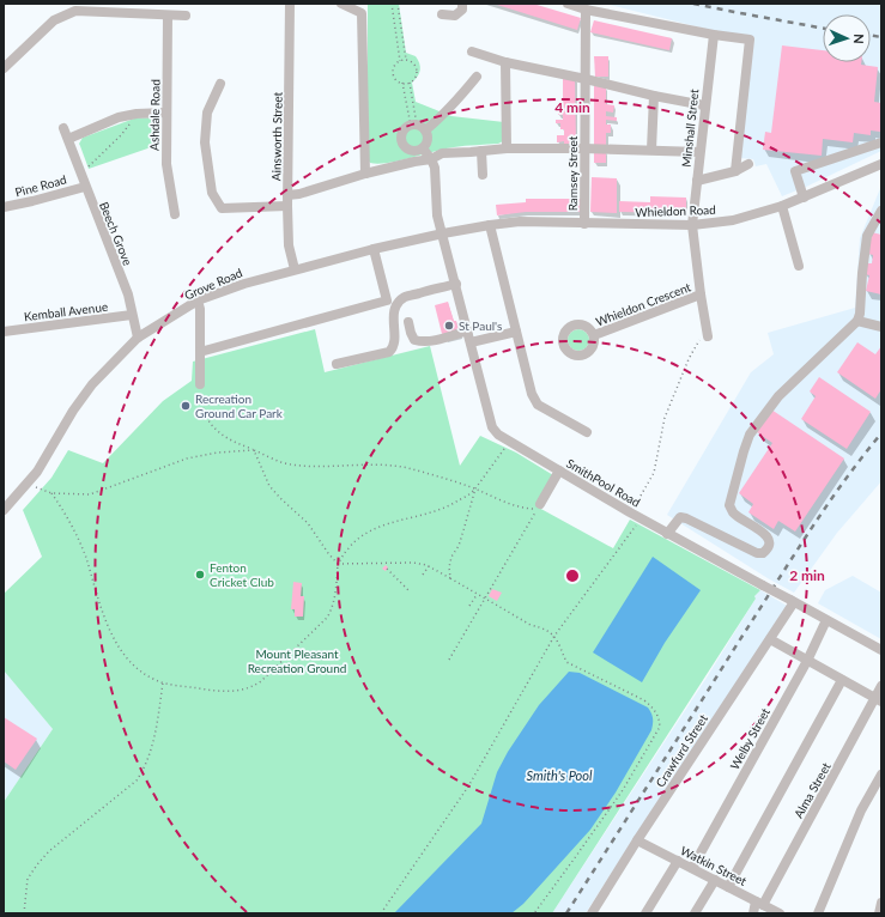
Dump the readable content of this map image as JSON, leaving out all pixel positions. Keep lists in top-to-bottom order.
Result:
{
  "streets": {
    "street": [
      "Ashdale Road",
      "Minshall Street",
      "Ainsworth Street",
      "Ramsey Street",
      "Pine Road",
      "Whieldon Road",
      "Beech Grove",
      "Grove Road",
      "Whieldon Crescent",
      "Kemball Avenue",
      "SmithPool Road",
      "Welby Street",
      "Crawfurd Street",
      "Alma Street",
      "Watkin Street"
    ]
  },
  "crossings": [
    ["Minshall Street", "Whieldon Road"],
    ["Minshall Street", "Whieldon Crescent"],
    ["Ainsworth Street", "Grove Road"],
    ["Ramsey Street", "Whieldon Road"],
    ["Pine Road", "Beech Grove"],
    ["Whieldon Road", "Grove Road"],
    ["Beech Grove", "Grove Road"],
    ["Beech Grove", "Kemball Avenue"],
    ["Grove Road", "SmithPool Road"],
    ["SmithPool Road", "Welby Street"],
    ["SmithPool Road", "Crawfurd Street"],
    ["Welby Street", "Watkin Street"],
    ["Crawfurd Street", "Watkin Street"],
    ["Alma Street", "Watkin Street"]
  ],
  "water": ["Smith's Pool"],
  "parks": ["Mount Pleasant Recreation Ground"],
  "places": ["St Paul's", "Recreation Ground Car Park", "Fenton Cricket Club"],
  "north": "right",
  "rings": ["4 min", "2 min"]
}
